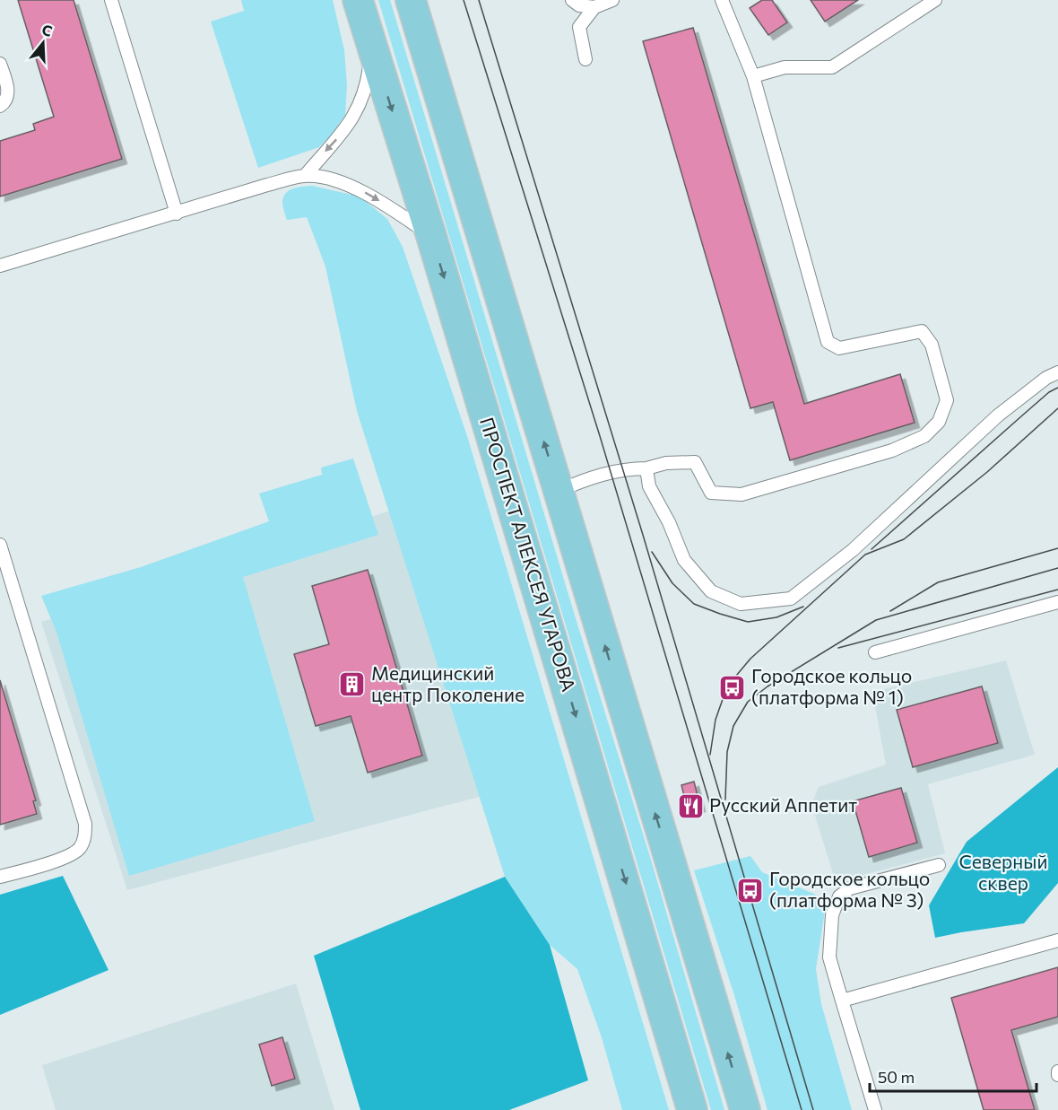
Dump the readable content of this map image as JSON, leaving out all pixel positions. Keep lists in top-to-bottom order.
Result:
{
  "streets": {
    "main road": ["ПРОСПЕКТ АЛЕКСЕЯ УГАРОВА"]
  },
  "parks": ["Северный сквер"],
  "places": {
    "building": ["Медицинский центр Поколение"],
    "bus stop": ["Городское кольцо (платформа № 1)", "Городское кольцо (платформа № 3)"],
    "restaurant": ["Русский Аппетит"]
  },
  "scale_bar": "50 m",
  "north": "top"
}
